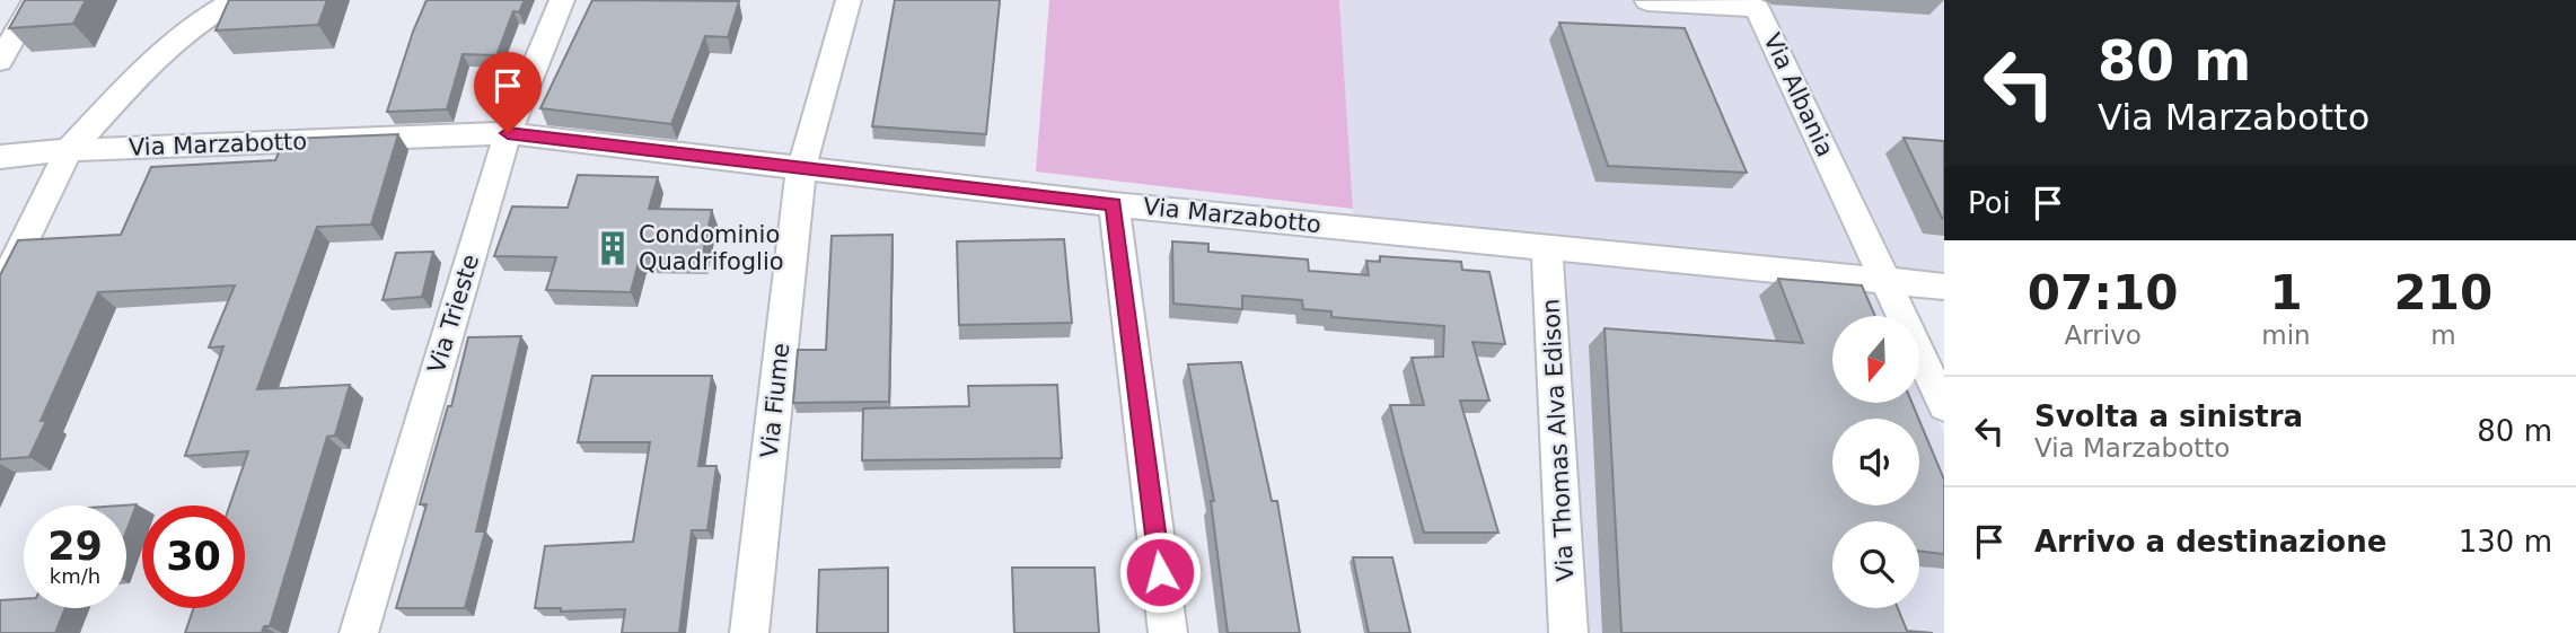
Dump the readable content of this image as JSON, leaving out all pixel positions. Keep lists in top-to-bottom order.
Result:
{
  "streets": {
    "street": [
      "Via Albania",
      "Via Marzabotto",
      "Via Trieste",
      "Via Fiume",
      "Via Thomas Alva Edison"
    ]
  },
  "crossings": [
    ["Via Albania", "Via Marzabotto"],
    ["Via Marzabotto", "Via Trieste"],
    ["Via Marzabotto", "Via Fiume"],
    ["Via Marzabotto", "Via Thomas Alva Edison"]
  ],
  "places": {
    "building": ["Condominio Quadrifoglio"]
  },
  "north": "bottom",
  "page": {
    "turn": ["80 m", "Via Marzabotto"],
    "then": "Poi",
    "eta": [
      "07:10",
      "Arrivo",
      "1",
      "min",
      "210",
      "m"
    ],
    "list": [
      {
        "name": "Svolta a sinistra",
        "note": "Via Marzabotto",
        "value": "80 m"
      },
      {
        "name": "Arrivo a destinazione",
        "value": "130 m"
      }
    ],
    "speed": "29 km/h",
    "limit": "30"
  }
}
